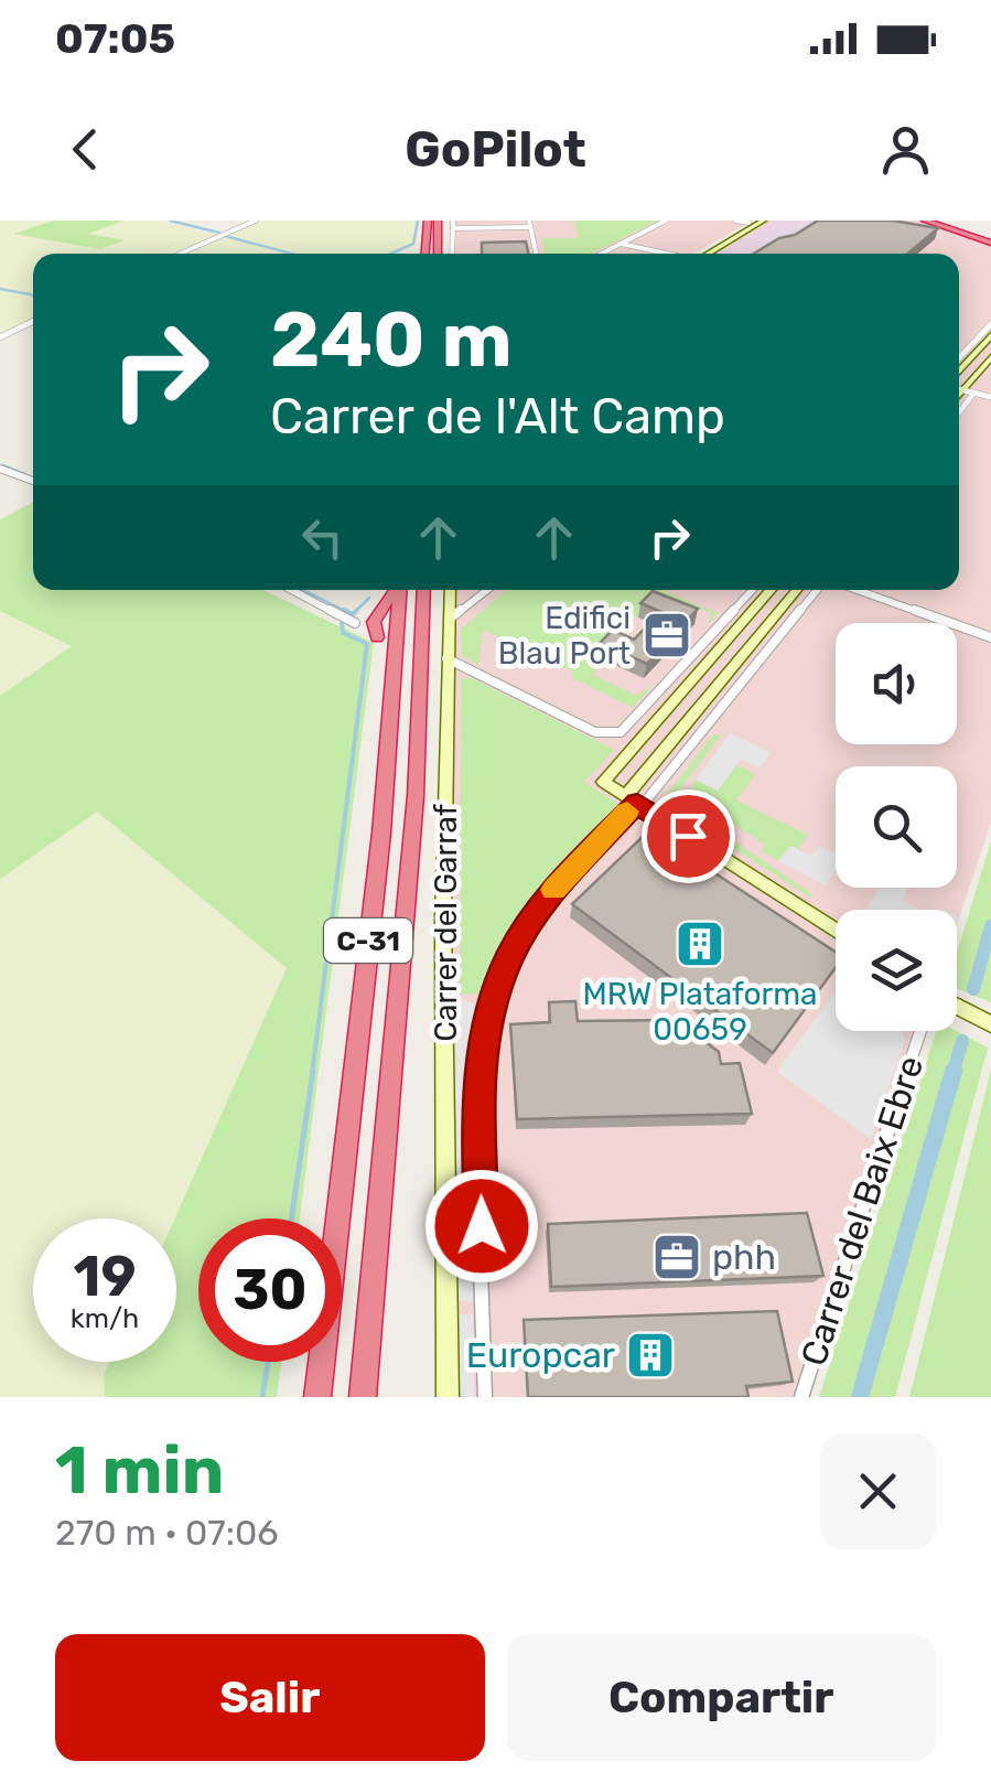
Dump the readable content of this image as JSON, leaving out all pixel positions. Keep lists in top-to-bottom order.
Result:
{
  "streets": {
    "highway": ["C-31"],
    "street": ["Carrer del Garraf", "Carrer del Baix Ebre"]
  },
  "places": {
    "office": ["Edifici Blau Port", "phh"],
    "building": ["MRW Plataforma 00659", "Europcar"]
  },
  "page": {
    "status": "07:05",
    "header": "GoPilot",
    "turn": ["240 m", "Carrer de l'Alt Camp"],
    "speed": "19 km/h",
    "limit": "30",
    "heading": ["1 min", "270 m · 07:06"],
    "buttons": ["Salir", "Compartir"]
  }
}
